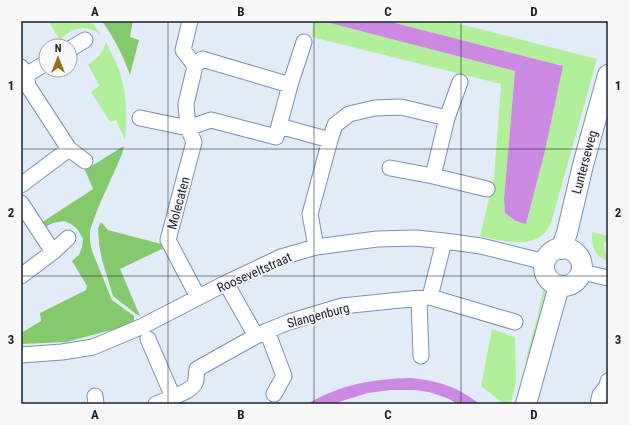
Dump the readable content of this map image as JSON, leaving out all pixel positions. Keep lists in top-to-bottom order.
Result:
{
  "streets": {
    "main road": ["Lunterseweg"],
    "street": ["Molecaten", "Rooseveltstraat", "Slangenburg"]
  },
  "crossings": [
    ["Lunterseweg", "Rooseveltstraat"],
    ["Molecaten", "Rooseveltstraat"]
  ],
  "north": "top",
  "grid": {
    "columns": [
      "A",
      "B",
      "C",
      "D"
    ],
    "rows": ["1", "2", "3"]
  }
}
